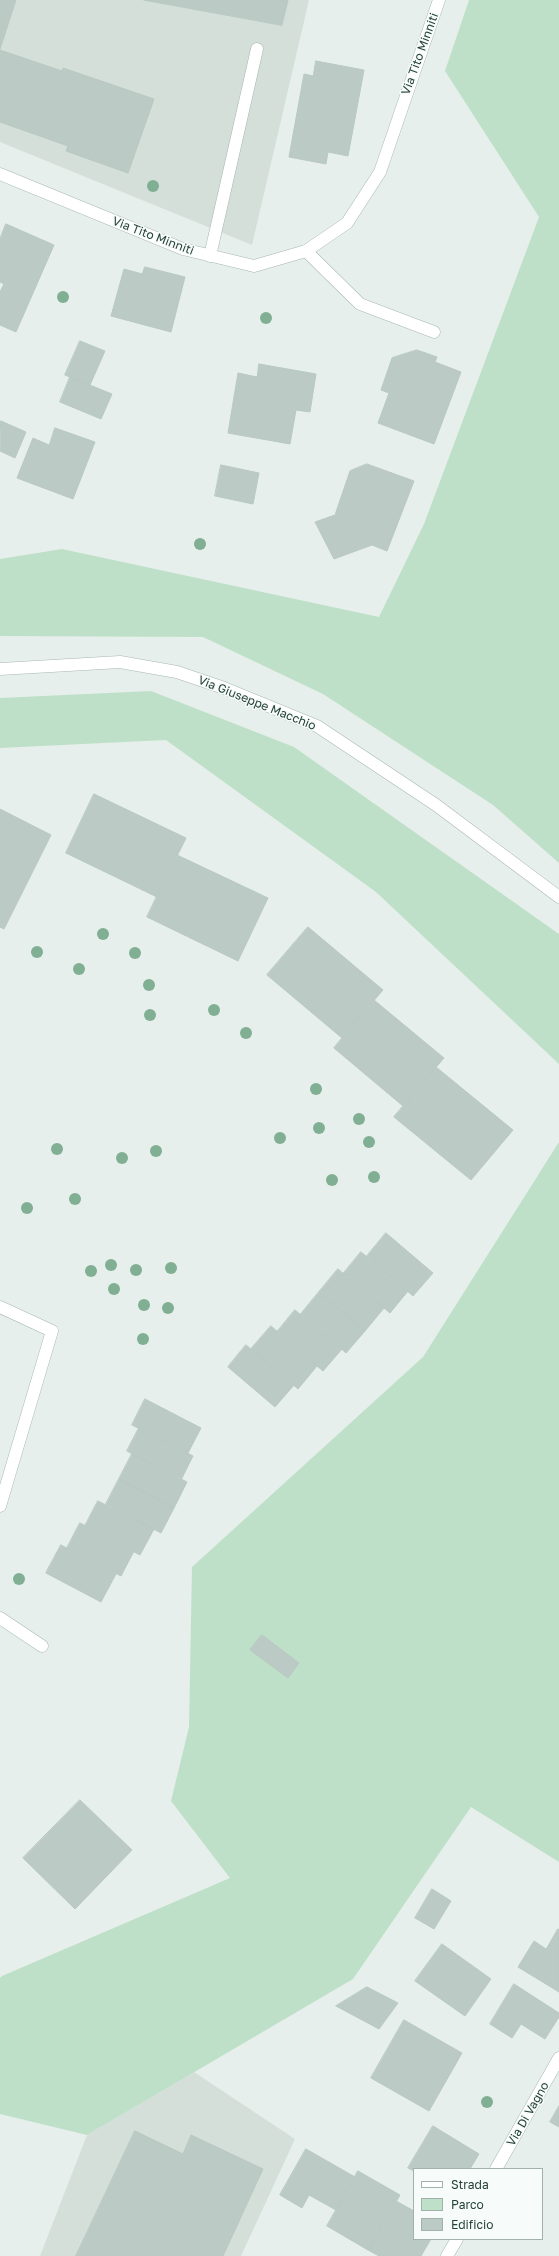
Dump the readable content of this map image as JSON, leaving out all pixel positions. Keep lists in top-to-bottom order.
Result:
{
  "streets": {
    "street": ["Via Tito Minniti", "Via Giuseppe Macchio", "Via Di Vagno"]
  },
  "legend": ["Strada", "Parco", "Edificio"]
}
